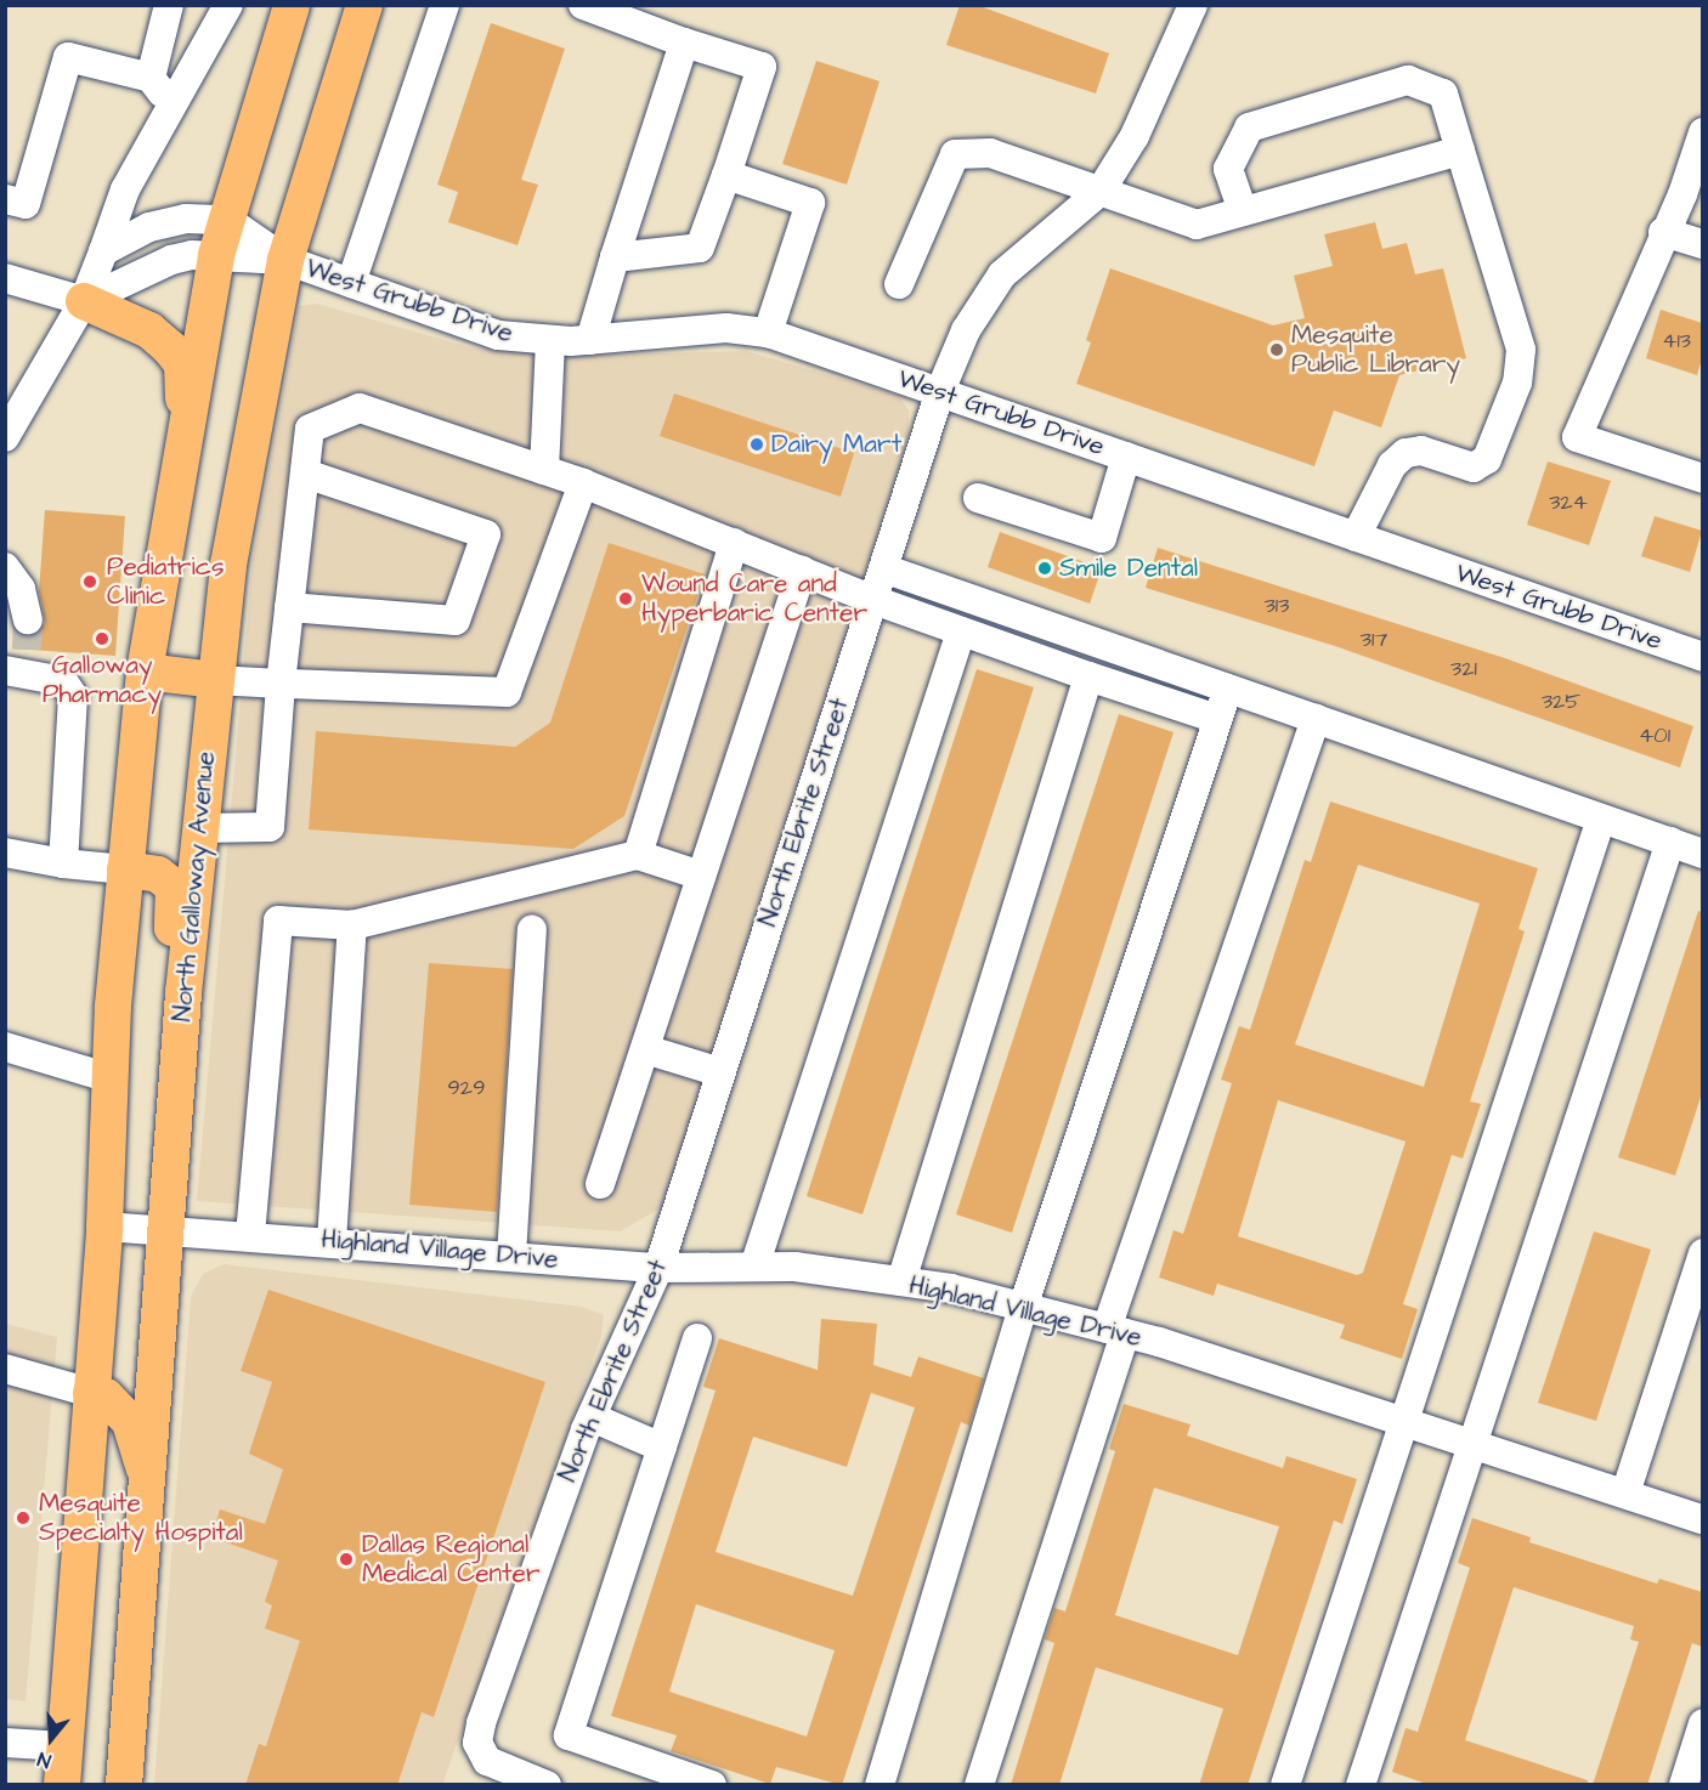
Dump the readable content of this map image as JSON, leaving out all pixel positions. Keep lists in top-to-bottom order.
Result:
{
  "streets": {
    "main road": ["North Galloway Avenue"],
    "street": ["West Grubb Drive", "North Ebrite Street", "Highland Village Drive"]
  },
  "crossings": [
    ["West Grubb Drive", "North Ebrite Street"],
    ["West Grubb Drive", "North Galloway Avenue"],
    ["North Ebrite Street", "Highland Village Drive"],
    ["North Galloway Avenue", "Highland Village Drive"]
  ],
  "places": [
    "Mesquite Public Library",
    "Dairy Mart",
    "Smile Dental",
    "Pediatrics Clinic",
    "Wound Care and Hyperbaric Center",
    "Galloway Pharmacy",
    "Mesquite Specialty Hospital",
    "Dallas Regional Medical Center"
  ],
  "house_numbers": [
    "413",
    "324",
    "313",
    "317",
    "321",
    "325",
    "401",
    "929"
  ],
  "north": "bottom"
}
